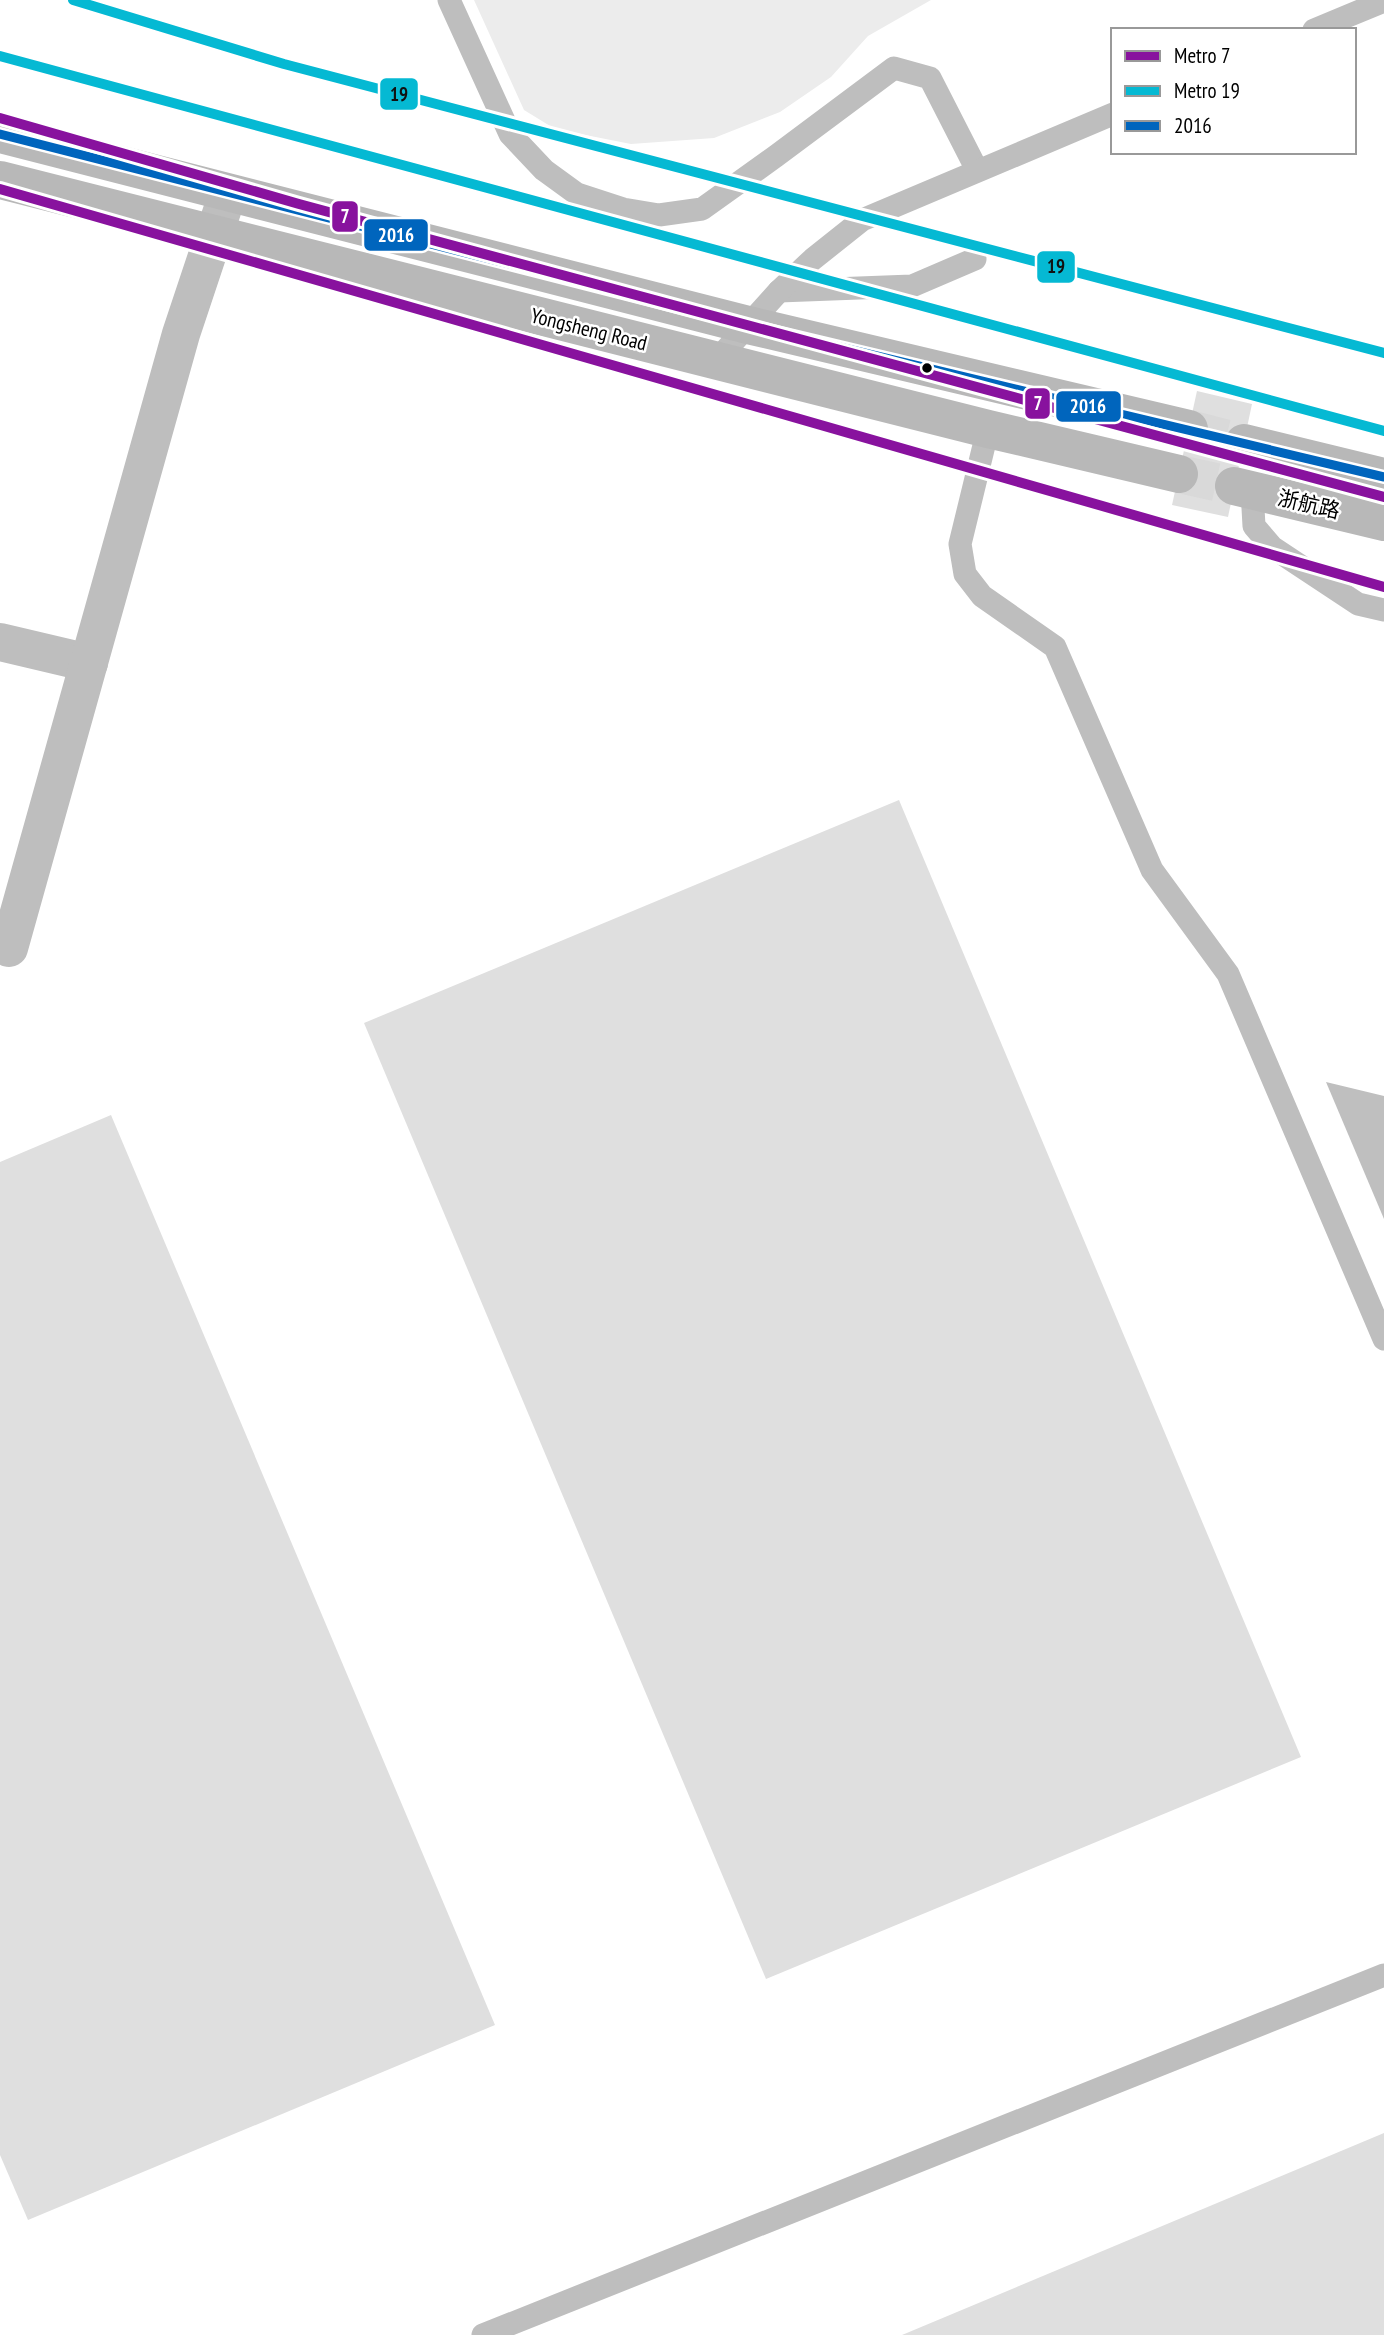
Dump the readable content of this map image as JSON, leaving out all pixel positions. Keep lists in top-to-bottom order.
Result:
{
  "streets": {
    "street": ["Yongsheng Road", "浙航路"]
  },
  "lines": ["metro line 19", "metro line 7", "transit line 2016"],
  "legend": ["Metro 7", "Metro 19", "2016"]
}
